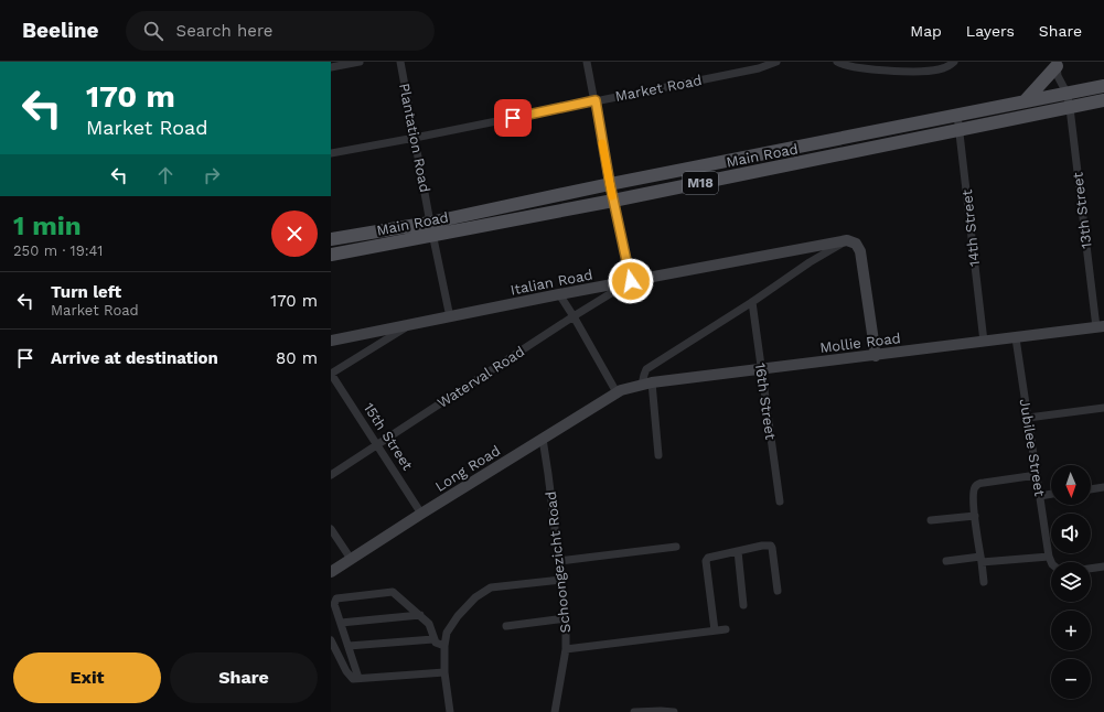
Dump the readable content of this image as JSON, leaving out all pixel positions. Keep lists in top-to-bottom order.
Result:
{
  "streets": {
    "main road": [
      "Main Road",
      "M18",
      "Italian Road",
      "Mollie Road",
      "Long Road"
    ],
    "street": [
      "Market Road",
      "Plantation Road",
      "13th Street",
      "14th Street",
      "Waterval Road",
      "16th Street",
      "15th Street",
      "Jubilee Street",
      "Schoongezicht Road"
    ]
  },
  "crossings": [
    ["Market Road", "Plantation Road"],
    ["Plantation Road", "Main Road"],
    ["Plantation Road", "Italian Road"],
    ["Main Road", "M18"],
    ["Main Road", "13th Street"],
    ["Main Road", "14th Street"],
    ["M18", "13th Street"],
    ["13th Street", "Mollie Road"],
    ["14th Street", "Mollie Road"],
    ["Italian Road", "Waterval Road"],
    ["Mollie Road", "16th Street"],
    ["Mollie Road", "Jubilee Street"],
    ["Mollie Road", "Long Road"],
    ["Waterval Road", "15th Street"],
    ["15th Street", "Long Road"],
    ["Long Road", "Schoongezicht Road"]
  ],
  "north": "bottom",
  "page": {
    "header": "Beeline",
    "search": "Search here",
    "nav": ["Map", "Layers", "Share"],
    "turn": ["170 m", "Market Road"],
    "heading": ["1 min", "250 m · 19:41"],
    "list": [
      {
        "name": "Turn left",
        "note": "Market Road",
        "value": "170 m"
      },
      {
        "name": "Arrive at destination",
        "value": "80 m"
      }
    ],
    "map_buttons": ["+", "−"],
    "buttons": ["Exit", "Share"]
  }
}
